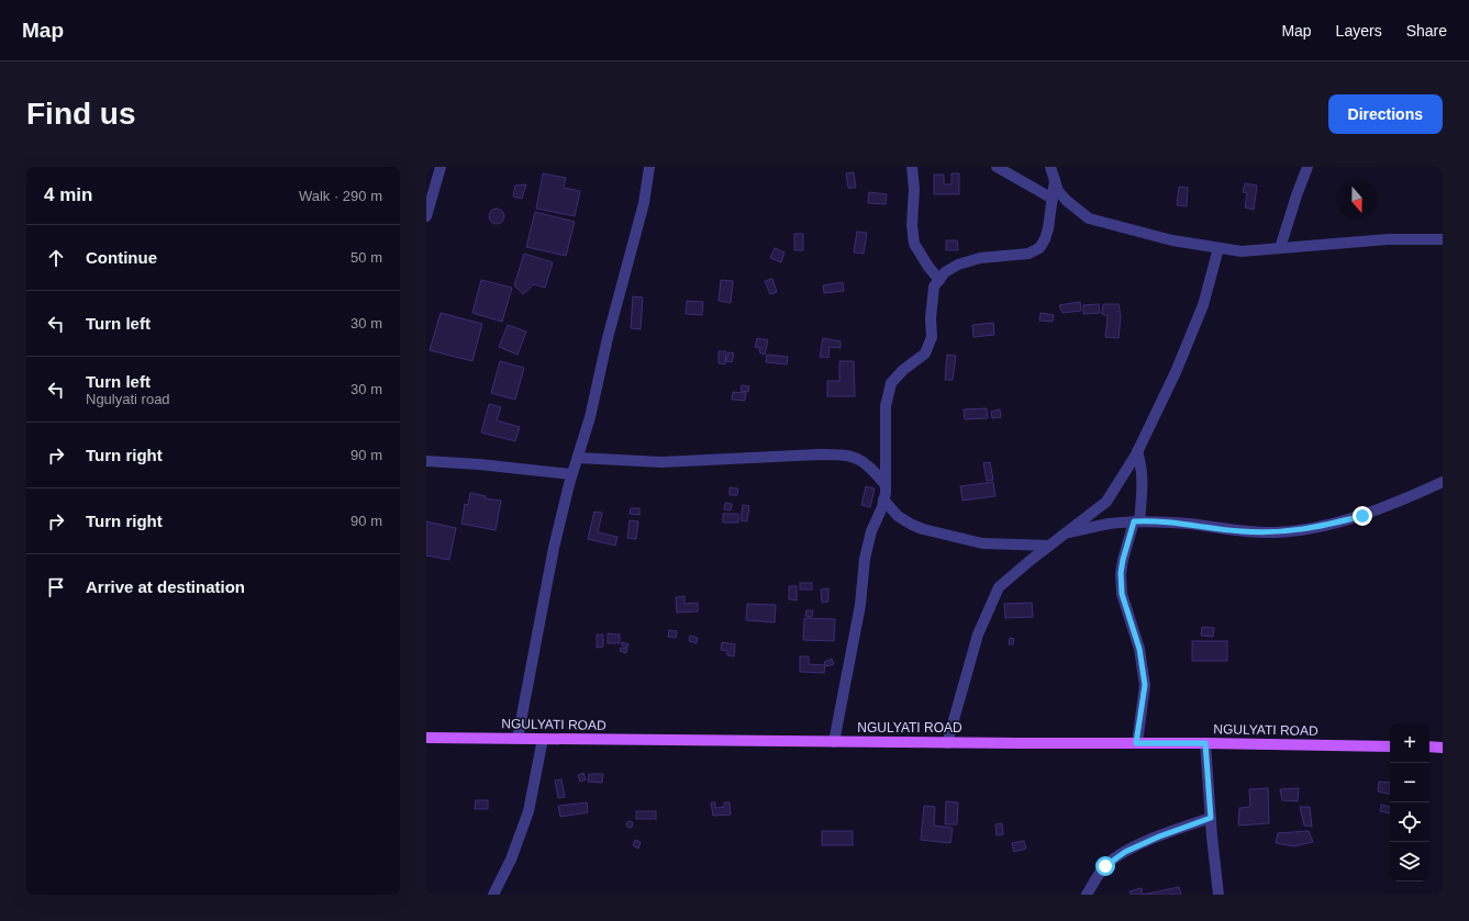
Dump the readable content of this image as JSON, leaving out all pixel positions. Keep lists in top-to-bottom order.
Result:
{
  "streets": {
    "main road": ["NGULYATI ROAD"]
  },
  "north": "bottom",
  "page": {
    "header": "Map",
    "nav": ["Map", "Layers", "Share"],
    "buttons": "Directions",
    "title": "Find us",
    "heading": ["4 min", "Walk · 290 m"],
    "list": [
      ["Continue", "50 m"],
      ["Turn left", "30 m"],
      ["Turn left", "Ngulyati road", "30 m"],
      ["Turn right", "90 m"],
      ["Turn right", "90 m"],
      "Arrive at destination"
    ],
    "map_buttons": ["+", "−"]
  }
}
